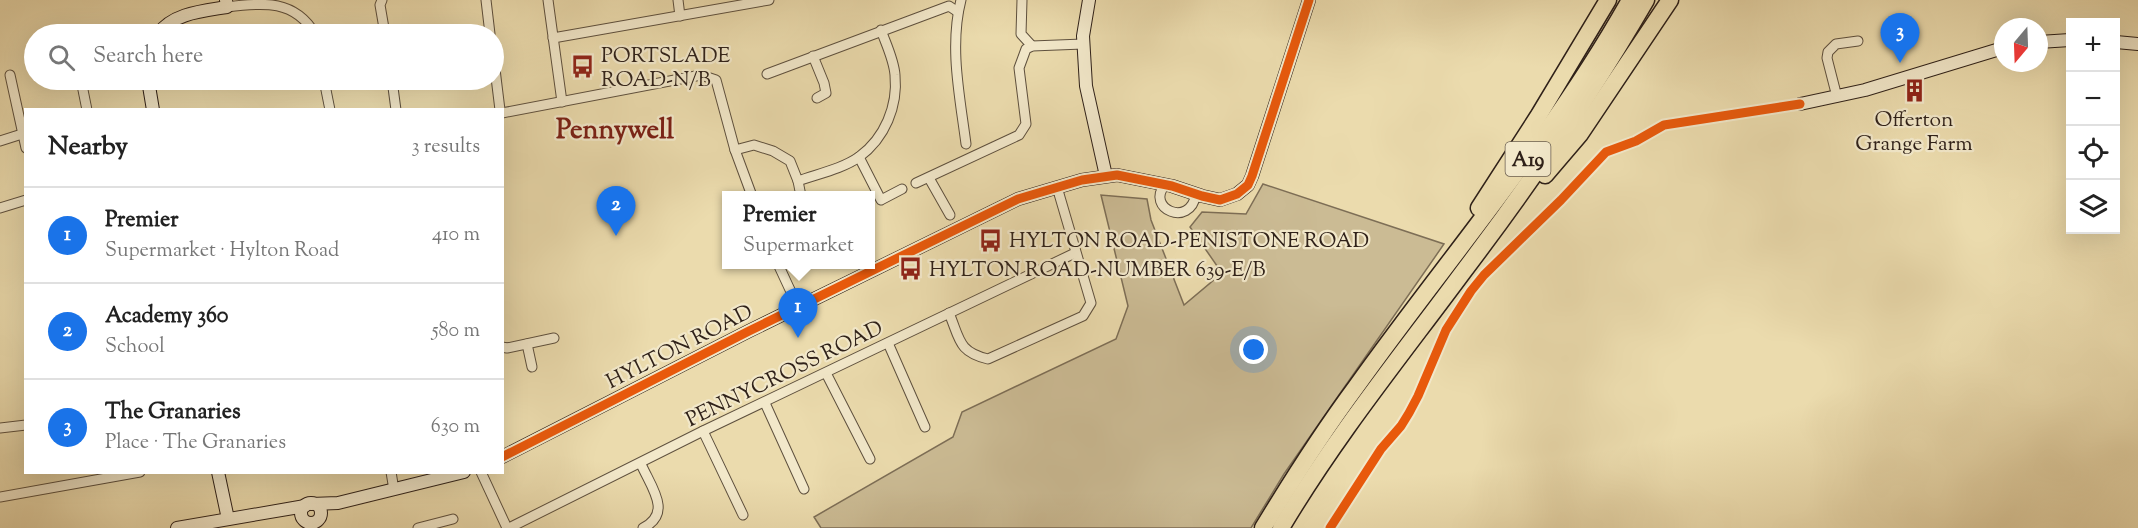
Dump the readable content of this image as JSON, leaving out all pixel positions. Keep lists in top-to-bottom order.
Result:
{
  "streets": {
    "highway": ["A19"],
    "street": ["HYLTON ROAD", "PENNYCROSS ROAD"]
  },
  "districts": ["Pennywell"],
  "places": {
    "bus stop": ["PORTSLADE ROAD-N/B", "HYLTON ROAD-PENISTONE ROAD", "HYLTON ROAD-NUMBER 639-E/B"],
    "building": ["Offerton Grange Farm"]
  },
  "north": "bottom",
  "page": {
    "pins": ["3", "2", "1"],
    "map_buttons": ["+", "−"],
    "search": "Search here",
    "heading": ["Nearby", "3 results"],
    "list": [
      {
        "mark": "1",
        "name": "Premier",
        "note": "Supermarket · Hylton Road",
        "value": "410 m"
      },
      {
        "mark": "2",
        "name": "Academy 360",
        "note": "School",
        "value": "580 m"
      },
      {
        "mark": "3",
        "name": "The Granaries",
        "note": "Place · The Granaries",
        "value": "630 m"
      }
    ],
    "popup": ["Premier", "Supermarket"]
  }
}
